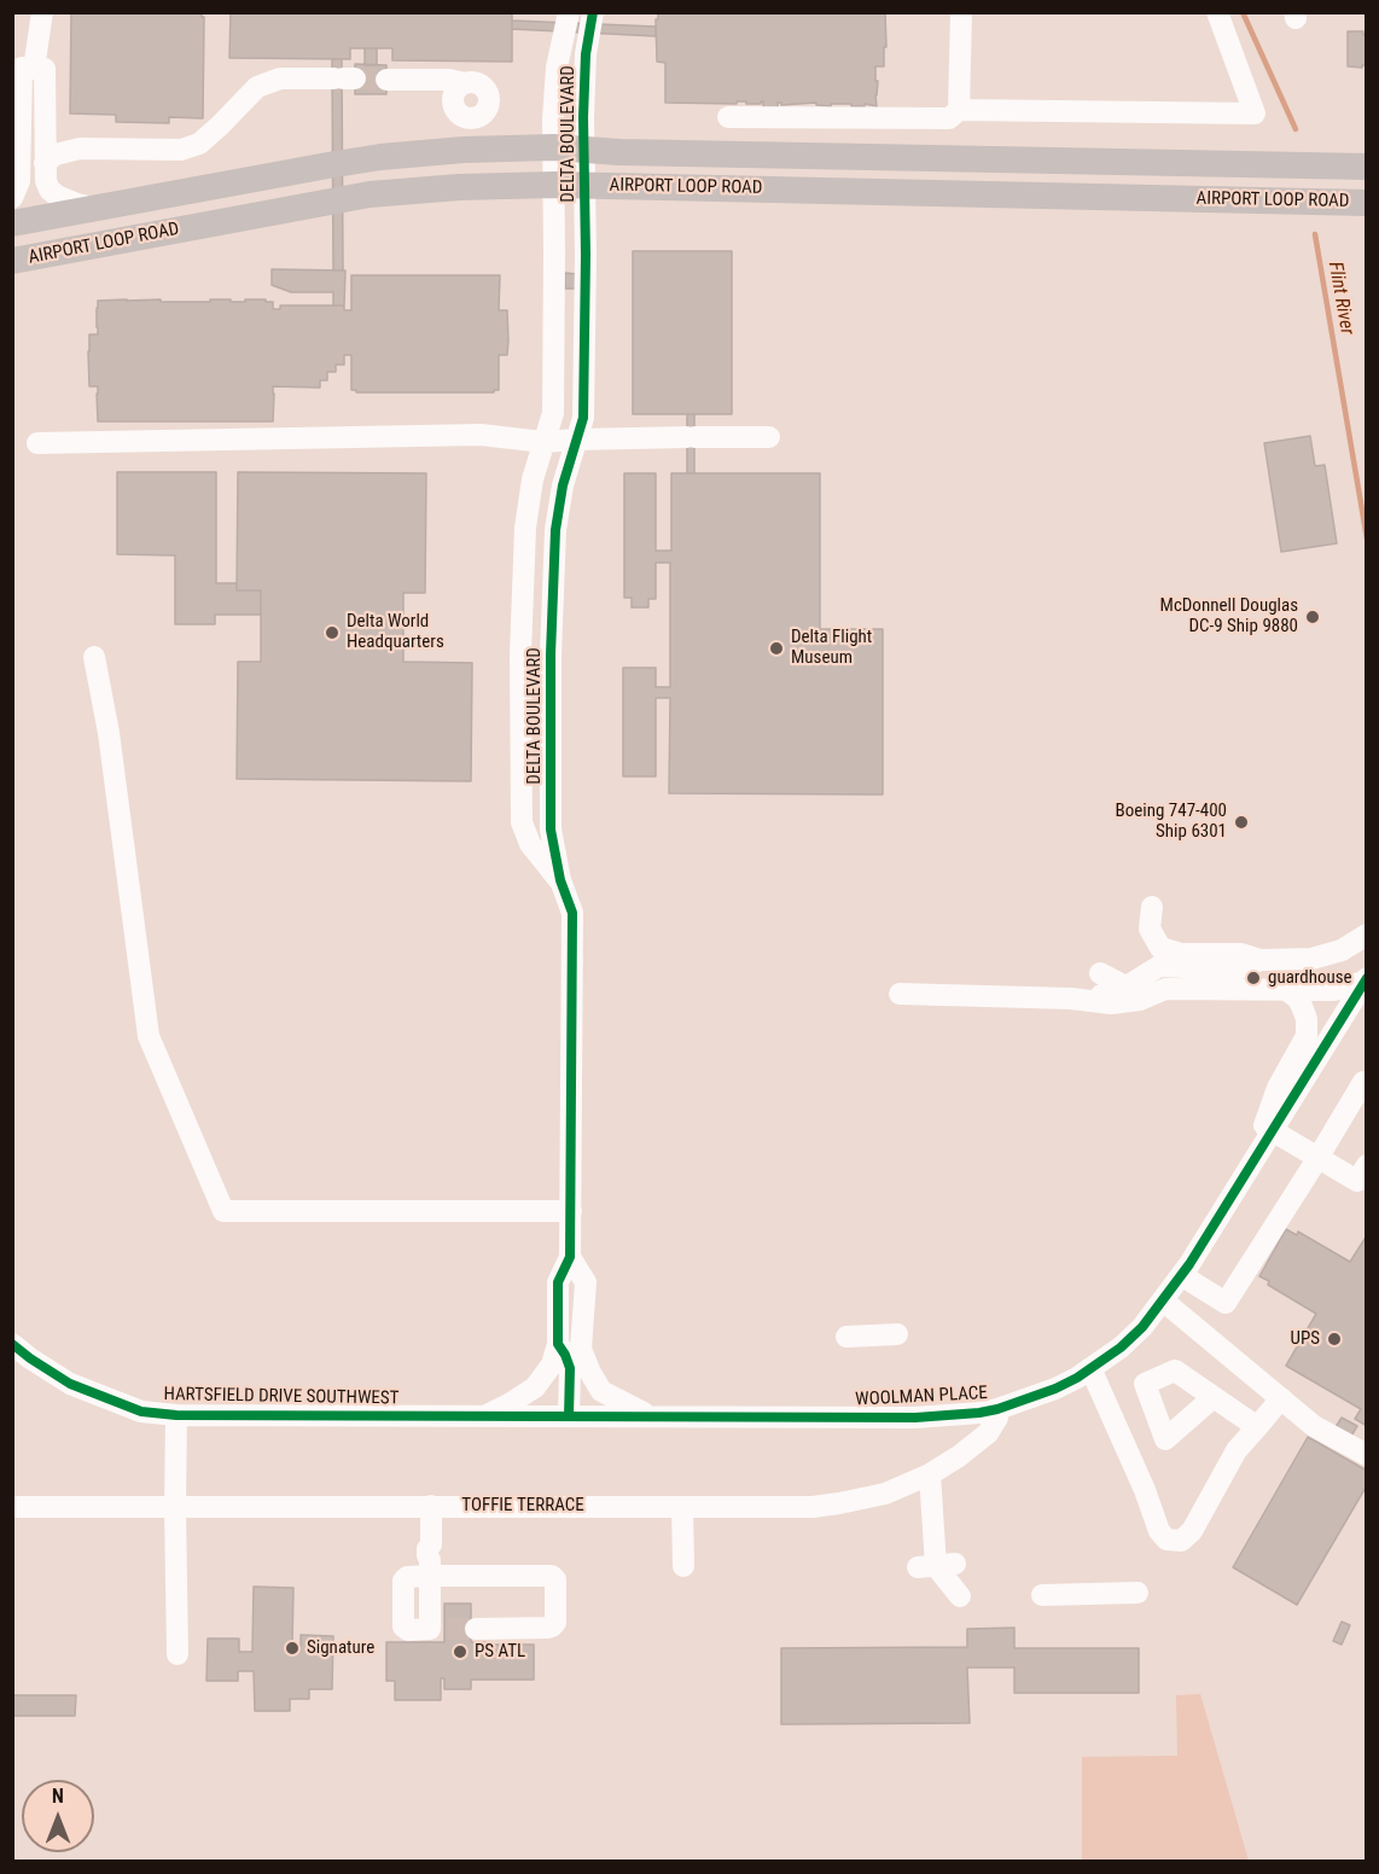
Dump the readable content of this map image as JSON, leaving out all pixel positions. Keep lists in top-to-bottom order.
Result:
{
  "streets": {
    "main road": ["AIRPORT LOOP ROAD"],
    "street": [
      "DELTA BOULEVARD",
      "HARTSFIELD DRIVE SOUTHWEST",
      "WOOLMAN PLACE",
      "TOFFIE TERRACE"
    ]
  },
  "crossings": [
    ["DELTA BOULEVARD", "AIRPORT LOOP ROAD"],
    ["DELTA BOULEVARD", "HARTSFIELD DRIVE SOUTHWEST"],
    ["DELTA BOULEVARD", "WOOLMAN PLACE"],
    ["HARTSFIELD DRIVE SOUTHWEST", "WOOLMAN PLACE"],
    ["WOOLMAN PLACE", "TOFFIE TERRACE"]
  ],
  "water": ["Flint River"],
  "places": [
    "McDonnell Douglas DC-9 Ship 9880",
    "Delta World Headquarters",
    "Delta Flight Museum",
    "Boeing 747-400 Ship 6301",
    "guardhouse",
    "UPS",
    "Signature",
    "PS ATL"
  ],
  "north": "top"
}
